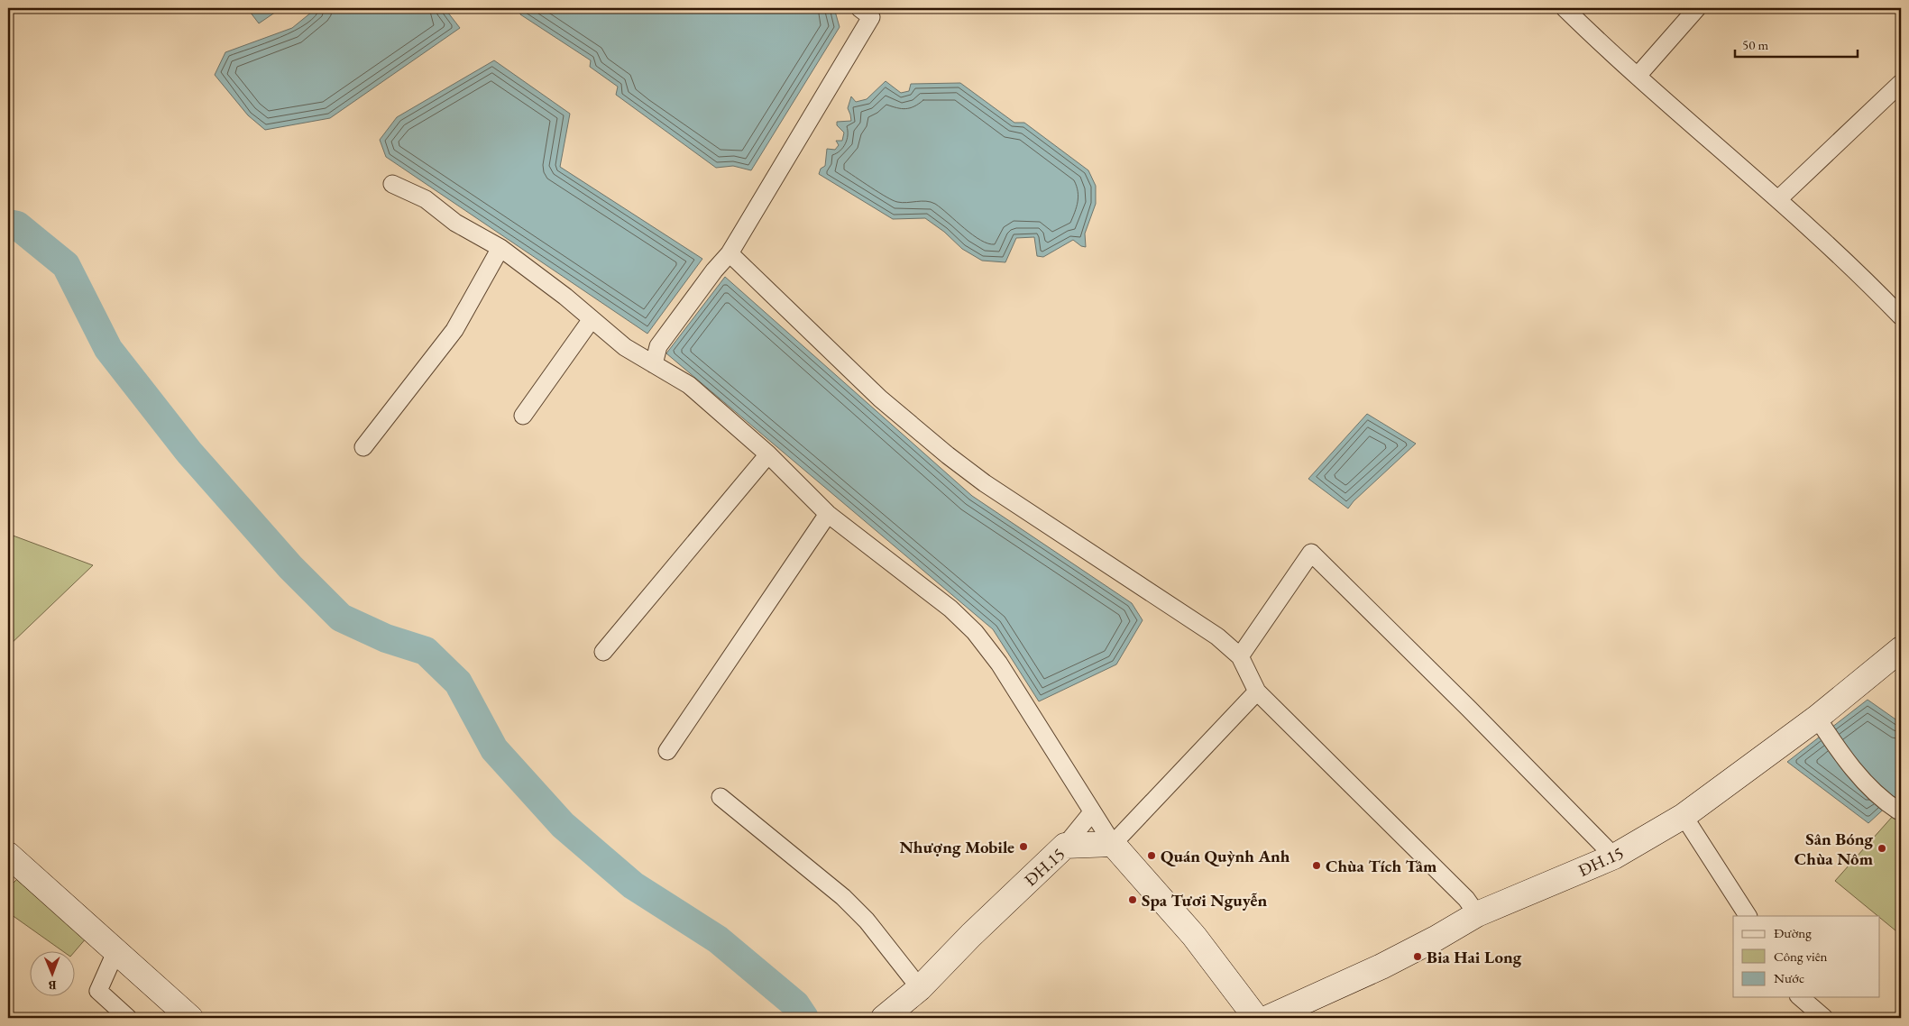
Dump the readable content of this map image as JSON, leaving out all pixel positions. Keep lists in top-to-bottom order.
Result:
{
  "streets": {
    "main road": ["ĐH.15"]
  },
  "places": [
    "Nhượng Mobile",
    "Sân Bóng Chùa Nôm",
    "Quán Quỳnh Anh",
    "Chùa Tích Tâm",
    "Spa Tươi Nguyễn",
    "Bia Hai Long"
  ],
  "legend": ["Đường", "Công viên", "Nước"],
  "scale_bar": "50 m",
  "north": "bottom"
}
